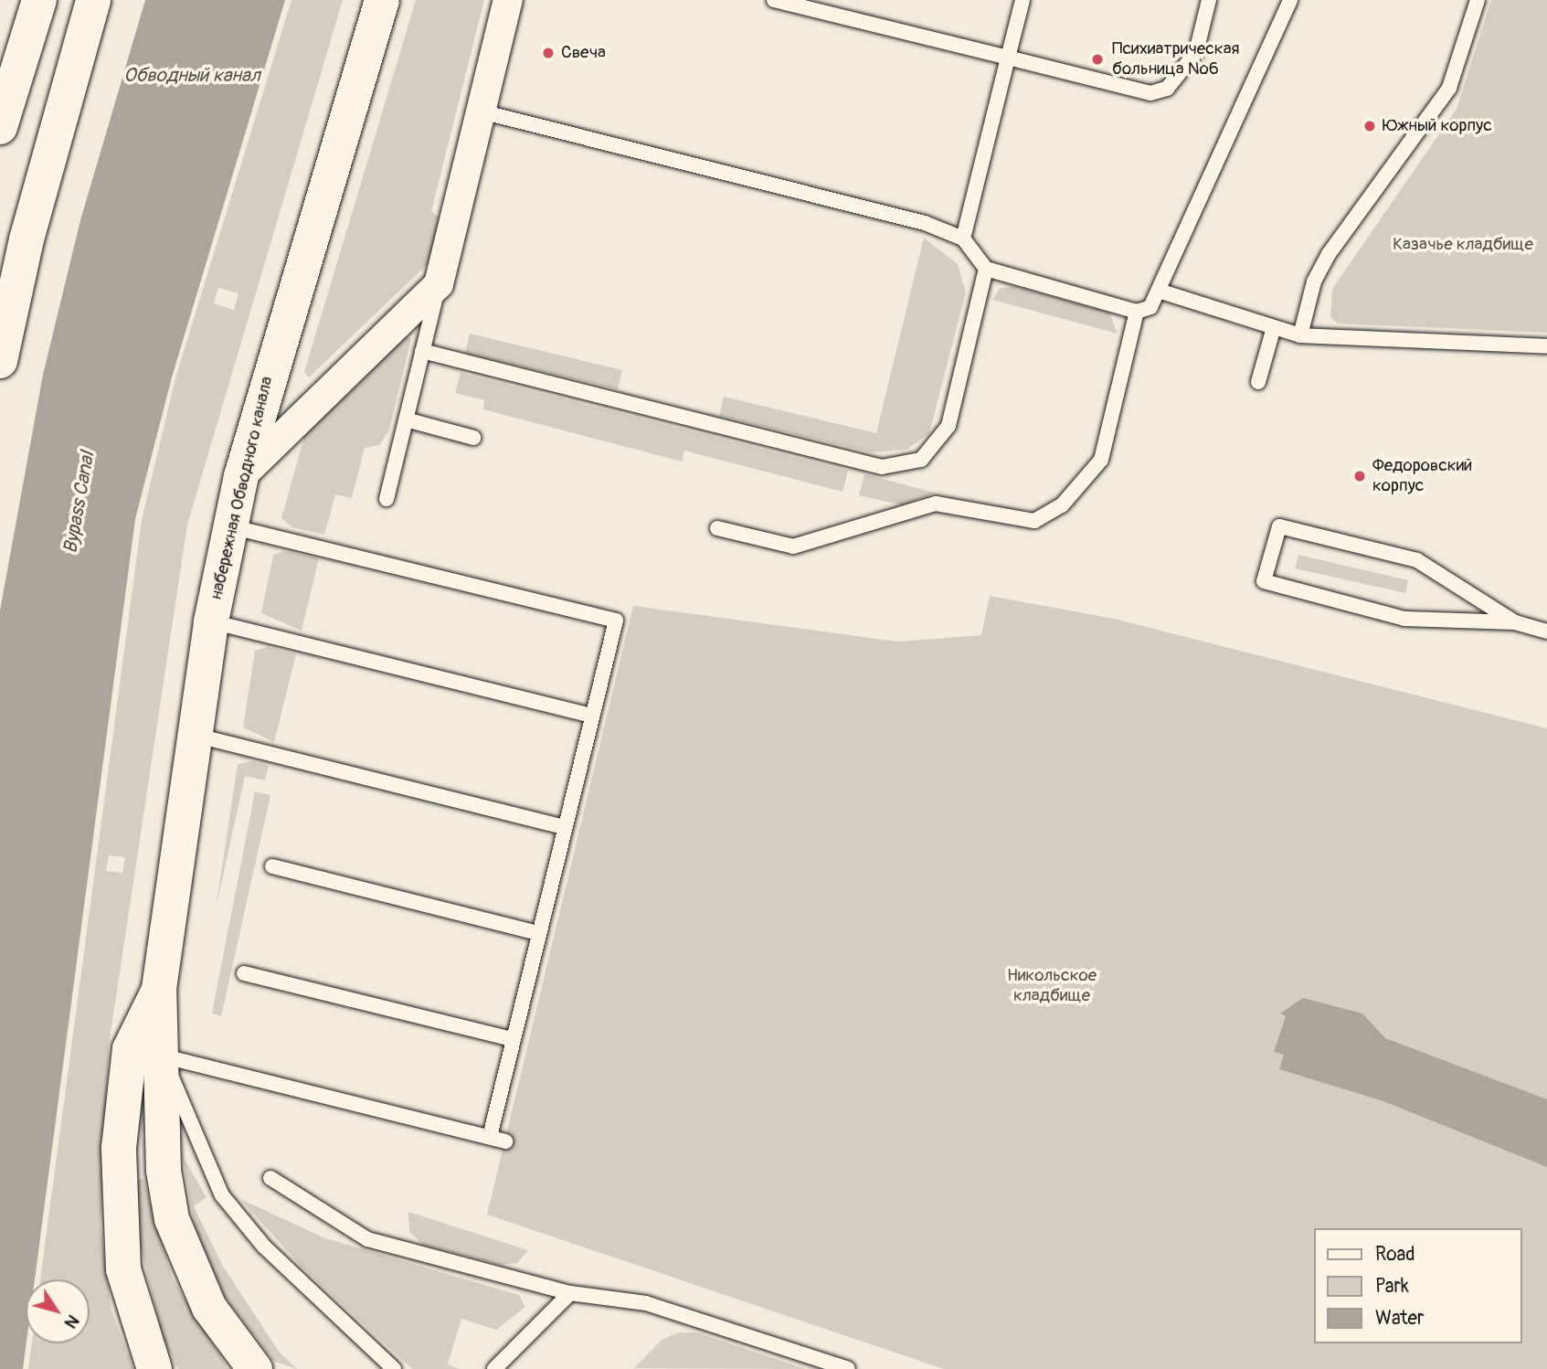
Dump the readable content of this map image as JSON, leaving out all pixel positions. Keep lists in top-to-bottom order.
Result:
{
  "streets": {
    "main road": ["набережная Обводного канала"]
  },
  "water": ["Обводный канал", "Bypass Canal"],
  "parks": ["Казачье кладбище", "Никольское кладбище"],
  "places": [
    "Свеча",
    "Психиатрическая больница №6",
    "Южный корпус",
    "Федоровский корпус"
  ],
  "legend": ["Road", "Park", "Water"],
  "north": "bottom right"
}
